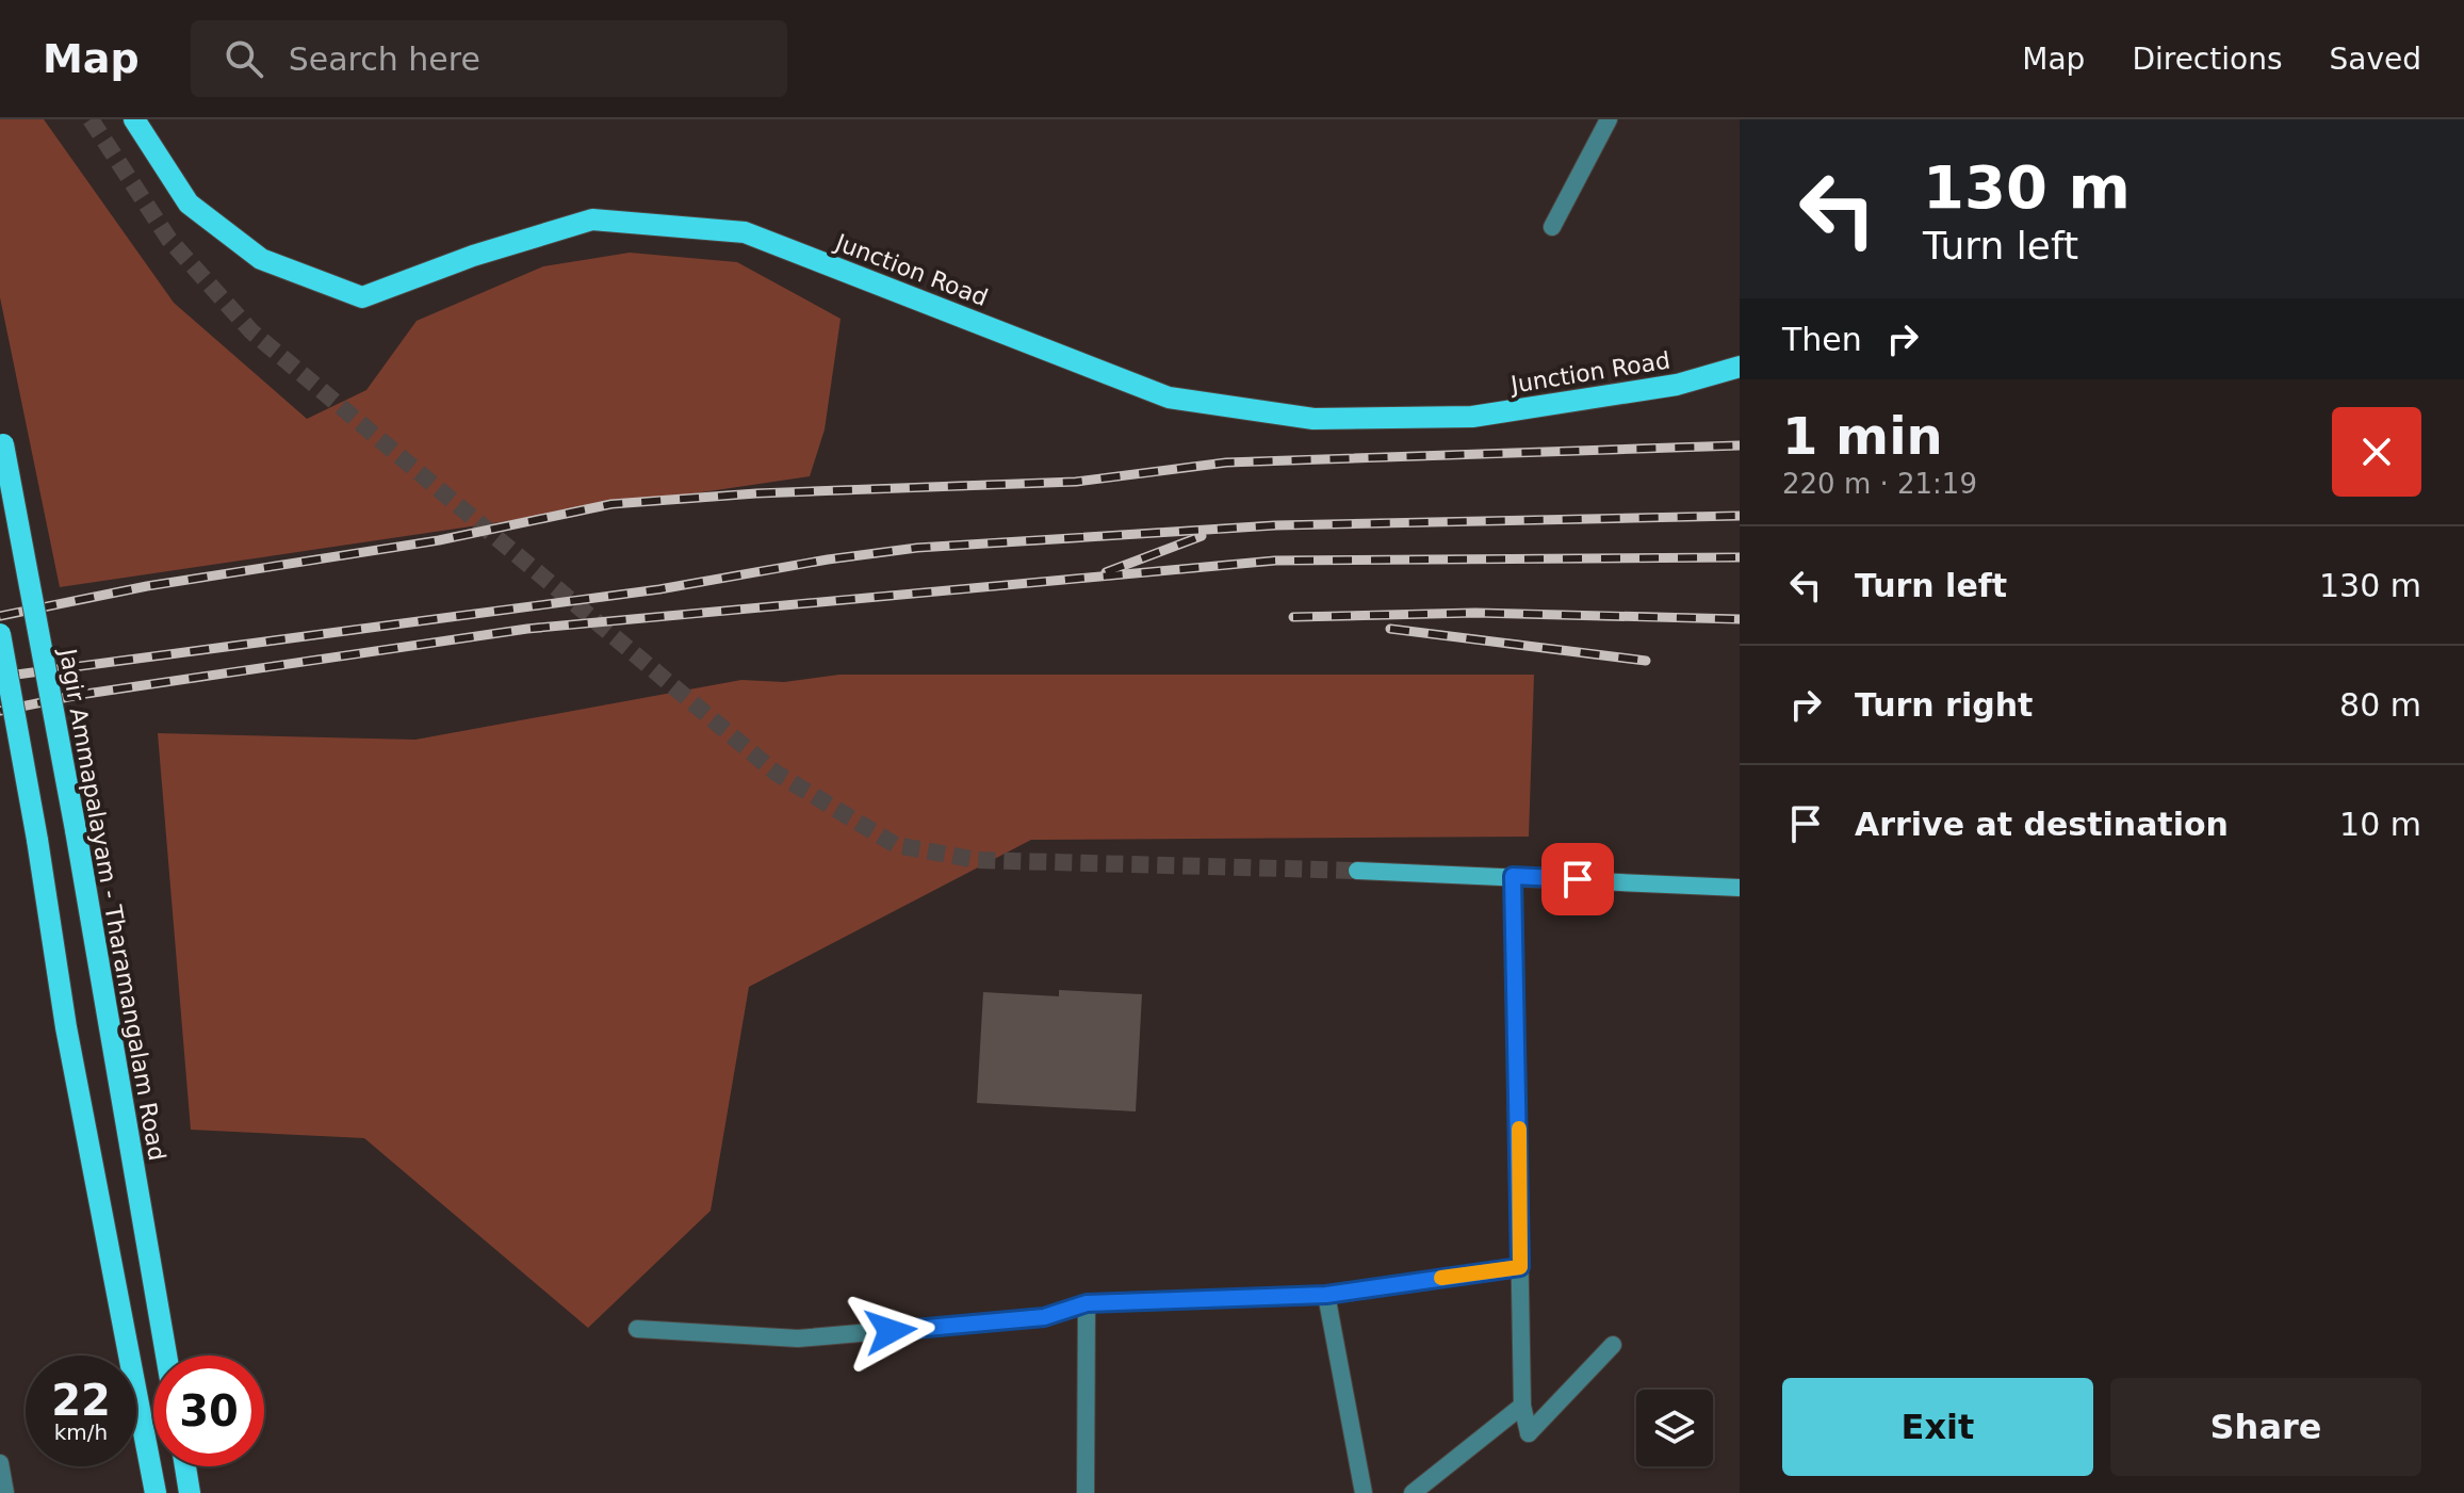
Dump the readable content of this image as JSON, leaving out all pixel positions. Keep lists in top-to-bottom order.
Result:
{
  "streets": {
    "main road": ["Junction Road", "Jagir Ammapalayam - Tharamangalam Road"]
  },
  "page": {
    "header": "Map",
    "search": "Search here",
    "nav": ["Map", "Directions", "Saved"],
    "turn": ["130 m", "Turn left"],
    "then": "Then",
    "heading": ["1 min", "220 m · 21:19"],
    "list": [
      {
        "name": "Turn left",
        "value": "130 m"
      },
      {
        "name": "Turn right",
        "value": "80 m"
      },
      {
        "name": "Arrive at destination",
        "value": "10 m"
      }
    ],
    "speed": "22 km/h",
    "limit": "30",
    "buttons": ["Exit", "Share"]
  }
}
